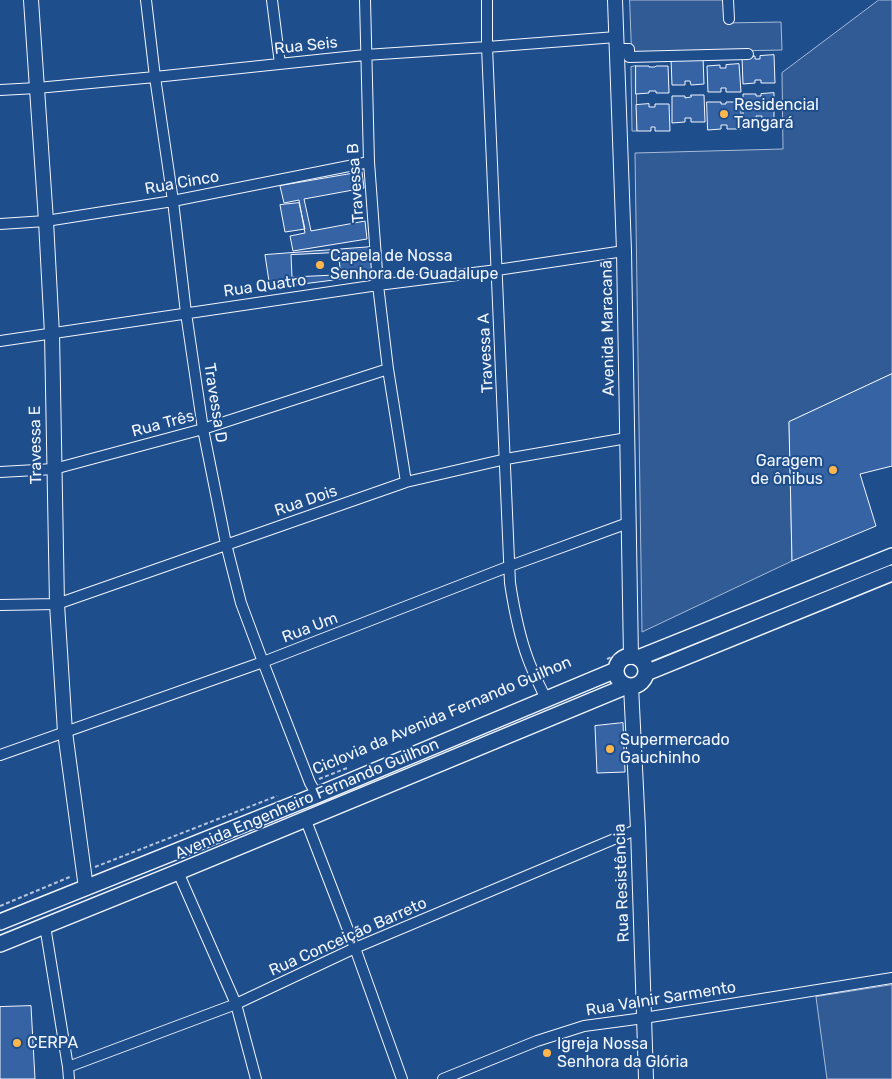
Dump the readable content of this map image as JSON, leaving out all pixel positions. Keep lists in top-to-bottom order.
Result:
{
  "streets": {
    "main road": ["Avenida Engenheiro Fernando Guilhon"],
    "street": [
      "Rua Seis",
      "Rua Cinco",
      "Travessa B",
      "Rua Quatro",
      "Avenida Maracanã",
      "Travessa A",
      "Travessa D",
      "Rua Três",
      "Travessa E",
      "Rua Dois",
      "Rua Um",
      "Rua Resistência",
      "Rua Conceição Barreto",
      "Rua Valnir Sarmento"
    ],
    "path": ["Ciclovia da Avenida Fernando Guilhon"]
  },
  "crossings": [
    ["Rua Seis", "Travessa B"],
    ["Rua Seis", "Avenida Maracanã"],
    ["Rua Seis", "Travessa A"],
    ["Rua Seis", "Travessa D"],
    ["Rua Seis", "Travessa E"],
    ["Rua Cinco", "Travessa B"],
    ["Rua Cinco", "Travessa D"],
    ["Rua Cinco", "Travessa E"],
    ["Travessa B", "Rua Quatro"],
    ["Travessa B", "Rua Três"],
    ["Travessa B", "Rua Dois"],
    ["Rua Quatro", "Avenida Maracanã"],
    ["Rua Quatro", "Travessa A"],
    ["Rua Quatro", "Travessa D"],
    ["Rua Quatro", "Travessa E"],
    ["Avenida Maracanã", "Rua Dois"],
    ["Avenida Maracanã", "Rua Um"],
    ["Avenida Maracanã", "Avenida Engenheiro Fernando Guilhon"],
    ["Travessa A", "Rua Dois"],
    ["Travessa A", "Rua Um"],
    ["Travessa A", "Avenida Engenheiro Fernando Guilhon"],
    ["Travessa D", "Rua Três"],
    ["Travessa D", "Rua Dois"],
    ["Travessa D", "Rua Um"],
    ["Travessa D", "Ciclovia da Avenida Fernando Guilhon"],
    ["Travessa D", "Avenida Engenheiro Fernando Guilhon"],
    ["Rua Três", "Travessa E"],
    ["Travessa E", "Rua Dois"],
    ["Travessa E", "Rua Um"],
    ["Travessa E", "Avenida Engenheiro Fernando Guilhon"],
    ["Ciclovia da Avenida Fernando Guilhon", "Avenida Engenheiro Fernando Guilhon"],
    ["Avenida Engenheiro Fernando Guilhon", "Rua Resistência"],
    ["Rua Resistência", "Rua Conceição Barreto"],
    ["Rua Resistência", "Rua Valnir Sarmento"]
  ],
  "places": [
    "Residencial Tangará",
    "Capela de Nossa Senhora de Guadalupe",
    "Garagem de ônibus",
    "Supermercado Gauchinho",
    "CERPA",
    "Igreja Nossa Senhora da Glória"
  ]
}
